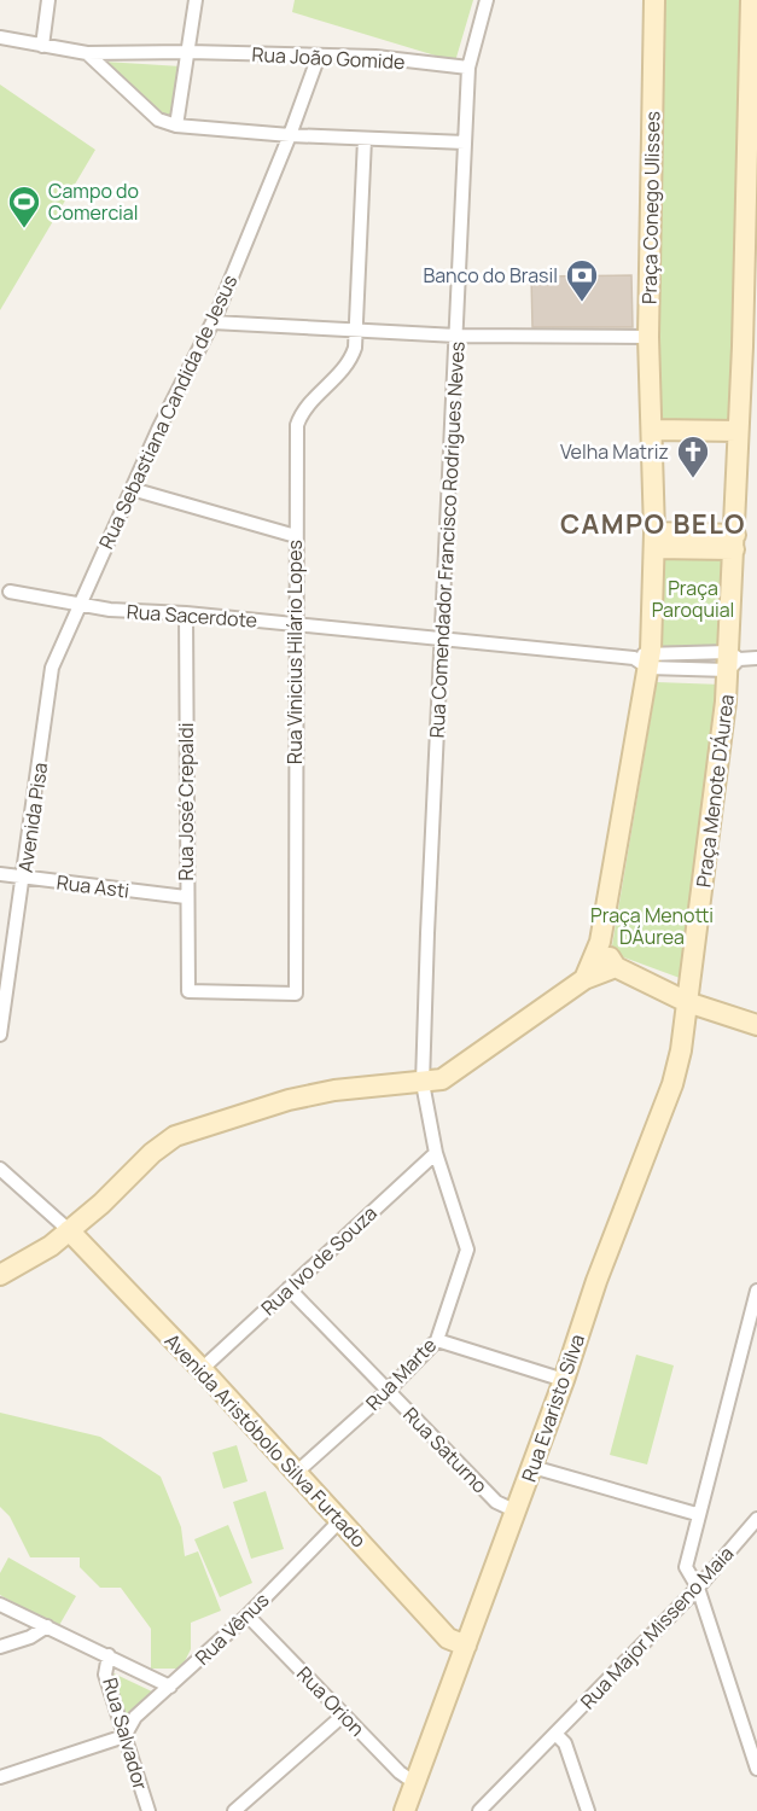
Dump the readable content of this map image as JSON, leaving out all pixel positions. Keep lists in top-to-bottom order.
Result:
{
  "streets": {
    "main road": [
      "Praça Conego Ulisses",
      "Praça Menote D'Áurea",
      "Rua Evaristo Silva",
      "Avenida Aristóbolo Silva Furtado"
    ],
    "street": [
      "Rua João Gomide",
      "Rua Sebastiana Candida de Jesus",
      "Rua Comendador Francisco Rodrigues Neves",
      "Rua Sacerdote",
      "Rua Vinicius Hilário Lopes",
      "Rua José Crepaldi",
      "Avenida Pisa",
      "Rua Asti",
      "Rua Ivo de Souza",
      "Rua Marte",
      "Rua Saturno",
      "Rua Major Misseno Maia",
      "Rua Vênus",
      "Rua Orion",
      "Rua Salvador"
    ]
  },
  "crossings": [
    ["Rua João Gomide", "Rua Sebastiana Candida de Jesus"],
    ["Rua João Gomide", "Rua Comendador Francisco Rodrigues Neves"],
    ["Rua Sebastiana Candida de Jesus", "Rua Sacerdote"],
    ["Rua Sebastiana Candida de Jesus", "Avenida Pisa"],
    ["Rua Comendador Francisco Rodrigues Neves", "Rua Sacerdote"],
    ["Rua Comendador Francisco Rodrigues Neves", "Rua Marte"],
    ["Rua Sacerdote", "Rua Vinicius Hilário Lopes"],
    ["Rua Sacerdote", "Praça Menote D'Áurea"],
    ["Rua Sacerdote", "Rua José Crepaldi"],
    ["Rua Sacerdote", "Avenida Pisa"],
    ["Rua Vinicius Hilário Lopes", "Rua José Crepaldi"],
    ["Praça Menote D'Áurea", "Rua Evaristo Silva"],
    ["Rua José Crepaldi", "Rua Asti"],
    ["Avenida Pisa", "Rua Asti"],
    ["Rua Ivo de Souza", "Rua Marte"],
    ["Rua Ivo de Souza", "Avenida Aristóbolo Silva Furtado"],
    ["Rua Ivo de Souza", "Rua Saturno"],
    ["Rua Marte", "Avenida Aristóbolo Silva Furtado"],
    ["Rua Marte", "Rua Saturno"],
    ["Rua Evaristo Silva", "Avenida Aristóbolo Silva Furtado"],
    ["Rua Evaristo Silva", "Rua Saturno"],
    ["Rua Evaristo Silva", "Rua Orion"],
    ["Avenida Aristóbolo Silva Furtado", "Rua Vênus"],
    ["Rua Vênus", "Rua Orion"],
    ["Rua Vênus", "Rua Salvador"]
  ],
  "districts": ["CAMPO BELO"],
  "parks": ["Praça Paroquial", "Praça Menotti DÁurea"],
  "places": {
    "sports": ["Campo do Comercial"],
    "bank": ["Banco do Brasil"],
    "church": ["Velha Matriz"]
  }
}
